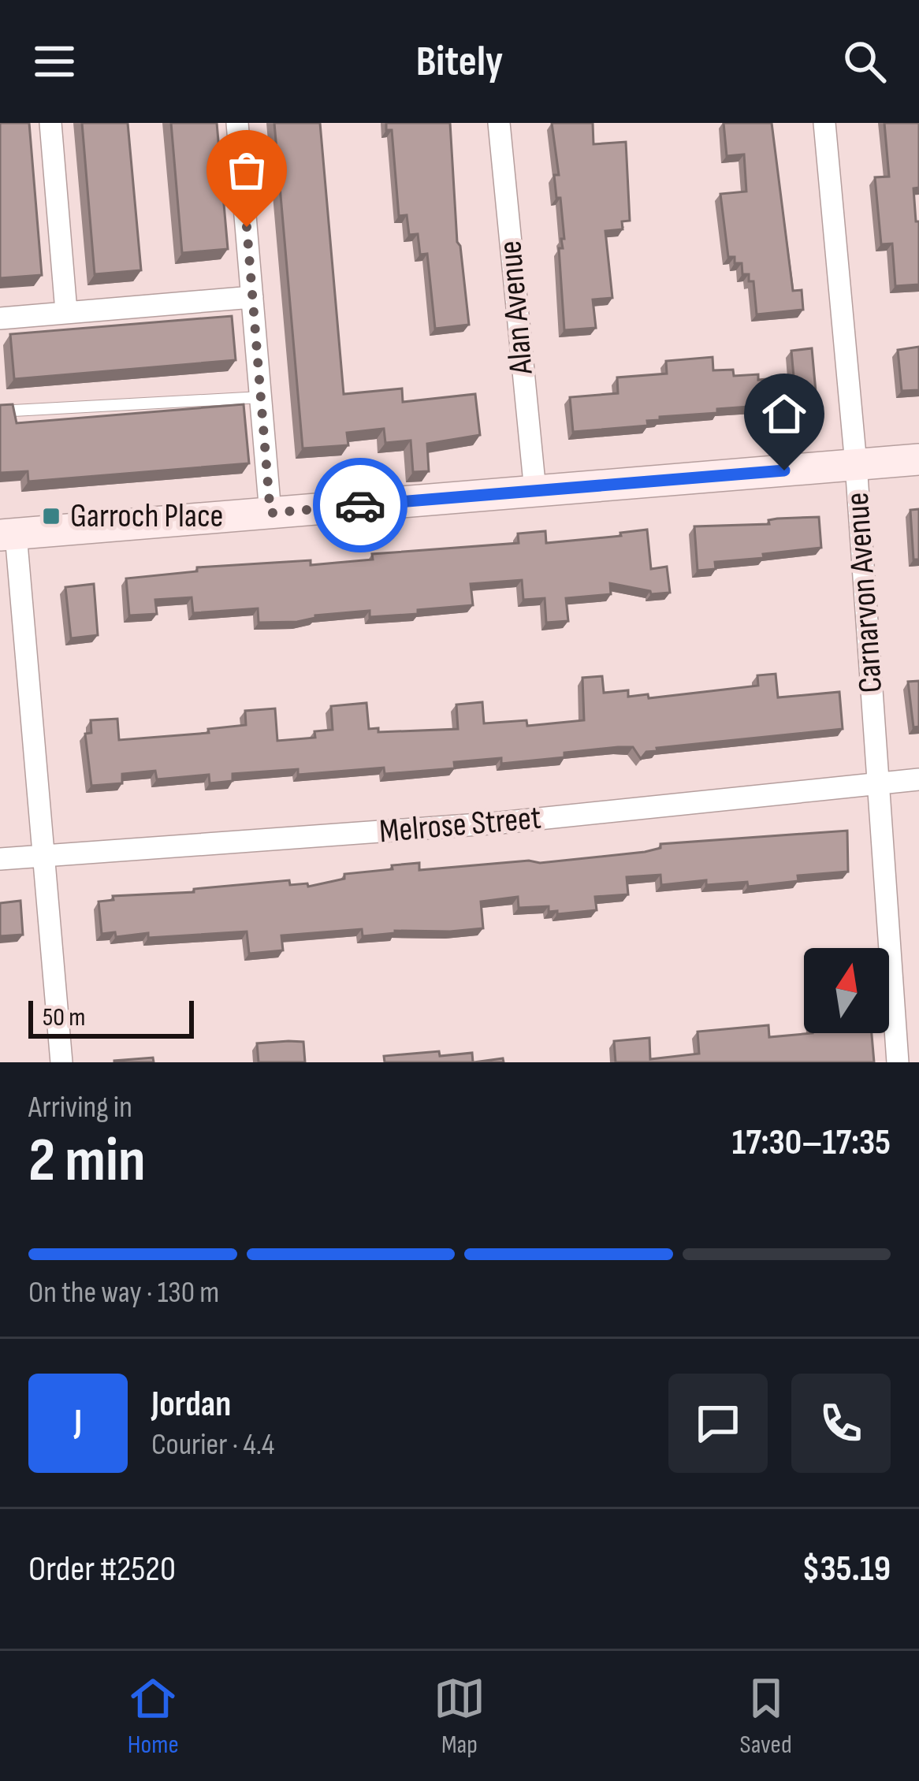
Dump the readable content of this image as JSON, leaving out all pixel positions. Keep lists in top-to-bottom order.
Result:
{
  "streets": {
    "street": ["Alan Avenue", "Carnarvon Avenue", "Melrose Street"]
  },
  "crossings": [
    ["Carnarvon Avenue", "Melrose Street"]
  ],
  "places": {
    "transit": ["Garroch Place"]
  },
  "scale_bar": "50 m",
  "north": "top",
  "page": {
    "header": "Bitely",
    "scale": "50 m",
    "heading": ["2 min", "Arriving in", "17:30–17:35"],
    "panel": [
      "Jordan",
      "Courier · 4.4",
      "Order #2520",
      "$35.19"
    ],
    "bar": "On the way · 130 m",
    "round": "J",
    "tabs": ["Home", "Map", "Saved"]
  }
}
